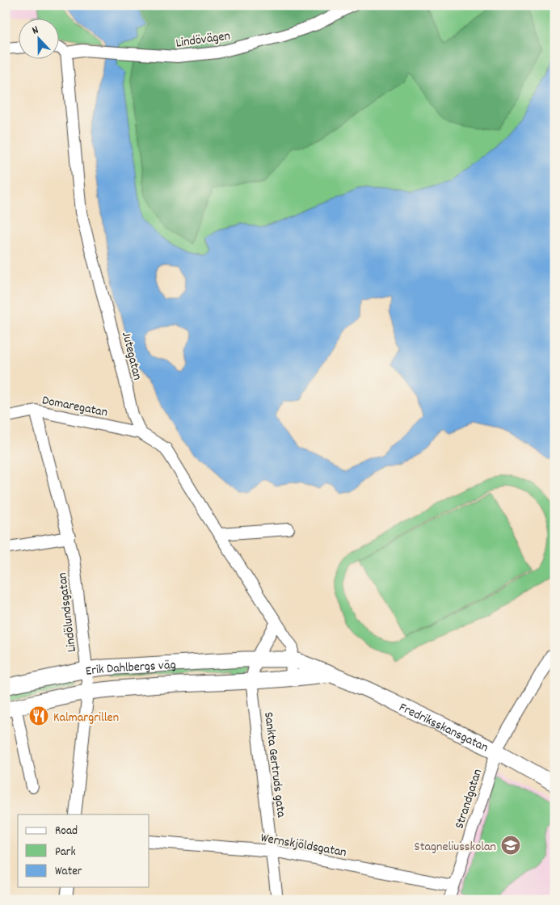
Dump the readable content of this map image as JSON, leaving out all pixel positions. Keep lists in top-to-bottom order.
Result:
{
  "streets": {
    "main road": ["Erik Dahlbergs väg", "Fredriksskansgatan"],
    "street": [
      "Lindövägen",
      "Jutegatan",
      "Domaregatan",
      "Lindölundsgatan",
      "Sankta Gertruds gata",
      "Strandgatan",
      "Wernskjöldsgatan"
    ]
  },
  "crossings": [
    ["Lindövägen", "Jutegatan"],
    ["Jutegatan", "Domaregatan"],
    ["Domaregatan", "Lindölundsgatan"],
    ["Lindölundsgatan", "Erik Dahlbergs väg"],
    ["Erik Dahlbergs väg", "Fredriksskansgatan"],
    ["Erik Dahlbergs väg", "Sankta Gertruds gata"],
    ["Fredriksskansgatan", "Strandgatan"],
    ["Sankta Gertruds gata", "Wernskjöldsgatan"],
    ["Strandgatan", "Wernskjöldsgatan"]
  ],
  "places": {
    "restaurant": ["Kalmargrillen"],
    "school or university": ["Stagneliusskolan"]
  },
  "legend": ["Road", "Park", "Water"],
  "north": "top"
}
